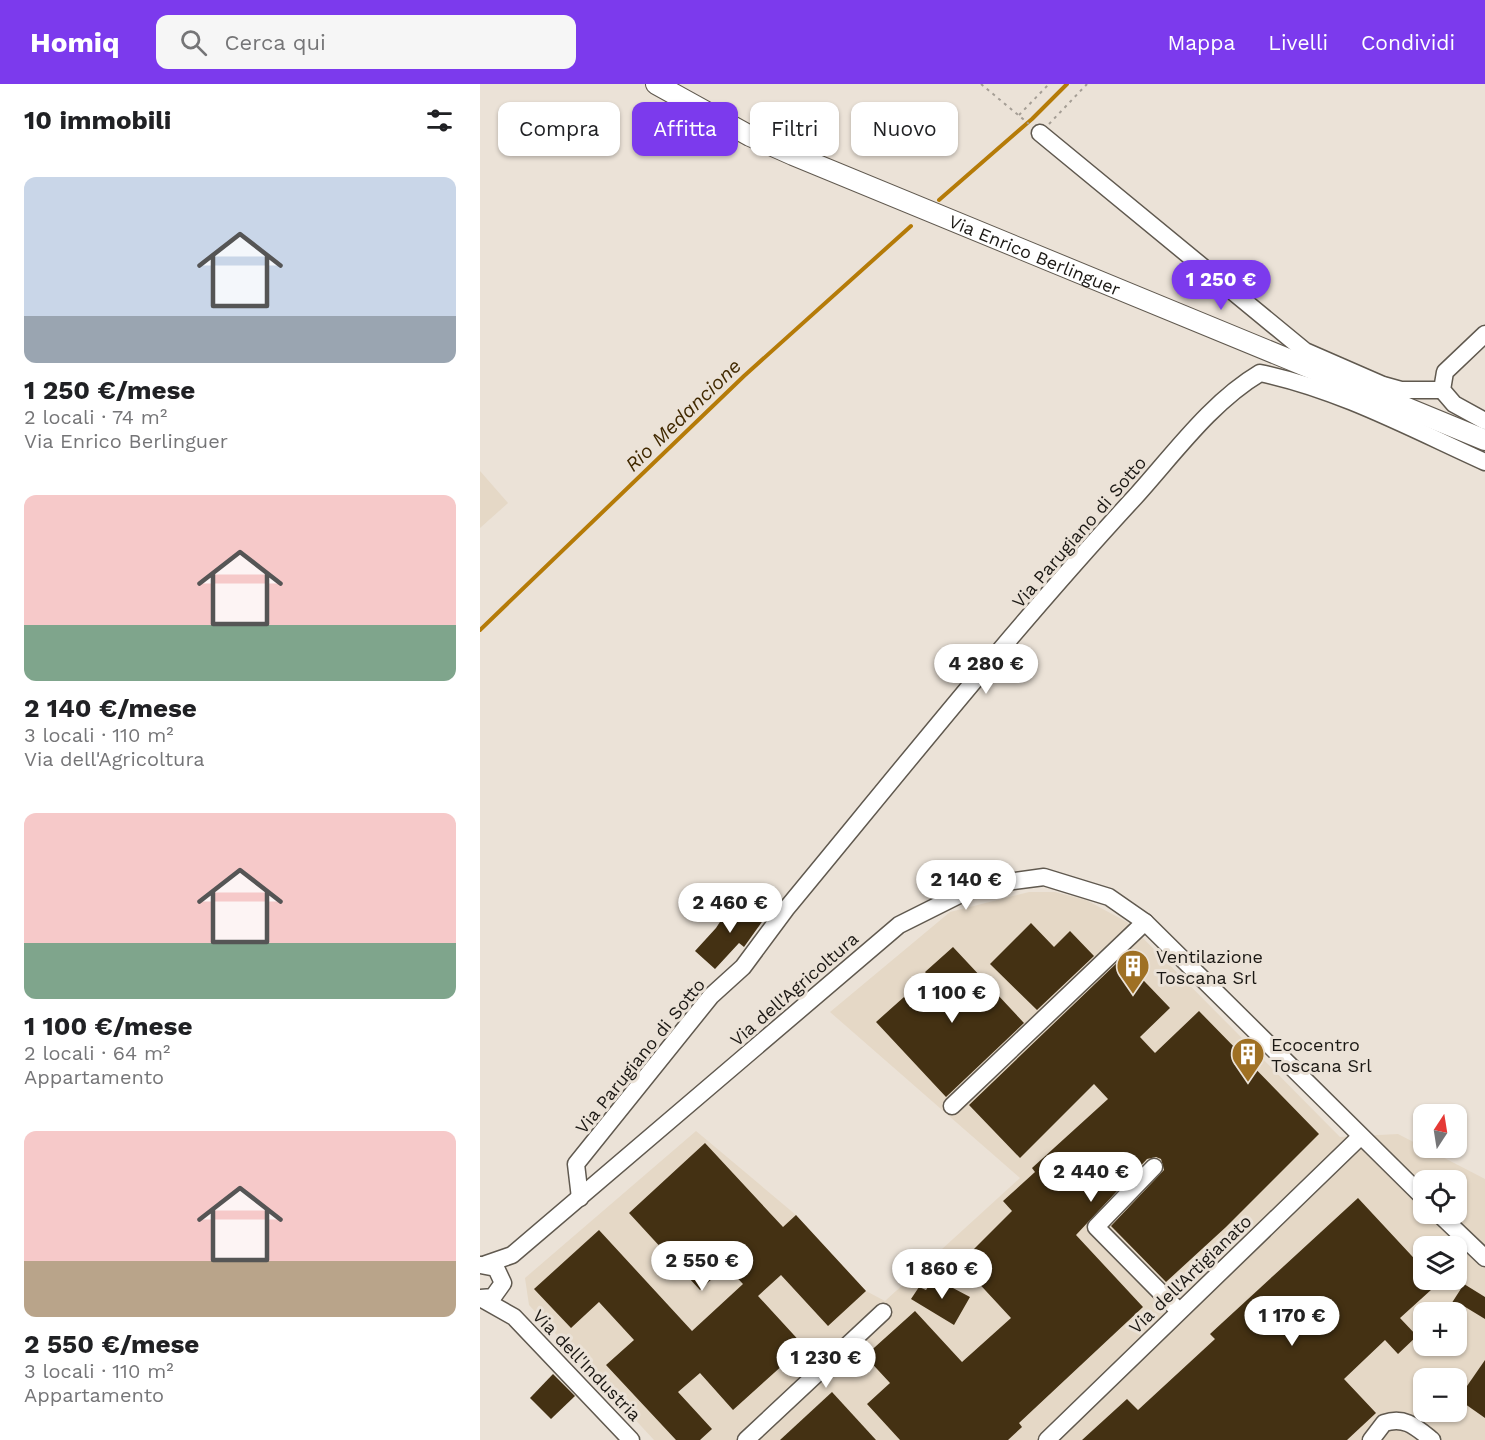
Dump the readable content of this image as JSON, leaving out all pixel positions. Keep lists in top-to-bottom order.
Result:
{
  "streets": {
    "main road": ["Via Enrico Berlinguer"],
    "street": [
      "Via Parugiano di Sotto",
      "Via dell'Agricoltura",
      "Via dell'Artigianato",
      "Via dell'Industria"
    ]
  },
  "crossings": [
    ["Via Parugiano di Sotto", "Via dell'Agricoltura"],
    ["Via dell'Agricoltura", "Via dell'Artigianato"]
  ],
  "water": ["Rio Medancione"],
  "places": {
    "building": ["Ventilazione Toscana Srl", "Ecocentro Toscana Srl"]
  },
  "north": "top",
  "page": {
    "header": "Homiq",
    "search": "Cerca qui",
    "nav": ["Mappa", "Livelli", "Condividi"],
    "heading": "10 immobili",
    "chip": [
      "Compra",
      "Affitta",
      "Filtri",
      "Nuovo"
    ],
    "list": [
      {
        "name": "1 250 €/mese",
        "note": "2 locali · 74 m² · Via Enrico Berlinguer"
      },
      {
        "name": "2 140 €/mese",
        "note": "3 locali · 110 m² · Via dell'Agricoltura"
      },
      {
        "name": "1 100 €/mese",
        "note": "2 locali · 64 m² · Appartamento"
      },
      {
        "name": "2 550 €/mese",
        "note": "3 locali · 110 m² · Appartamento"
      }
    ],
    "price": [
      "1 250 €",
      "4 280 €",
      "2 140 €",
      "2 460 €",
      "1 100 €",
      "2 440 €",
      "2 550 €",
      "1 860 €",
      "1 170 €",
      "1 230 €"
    ],
    "map_buttons": ["+", "−"]
  }
}
